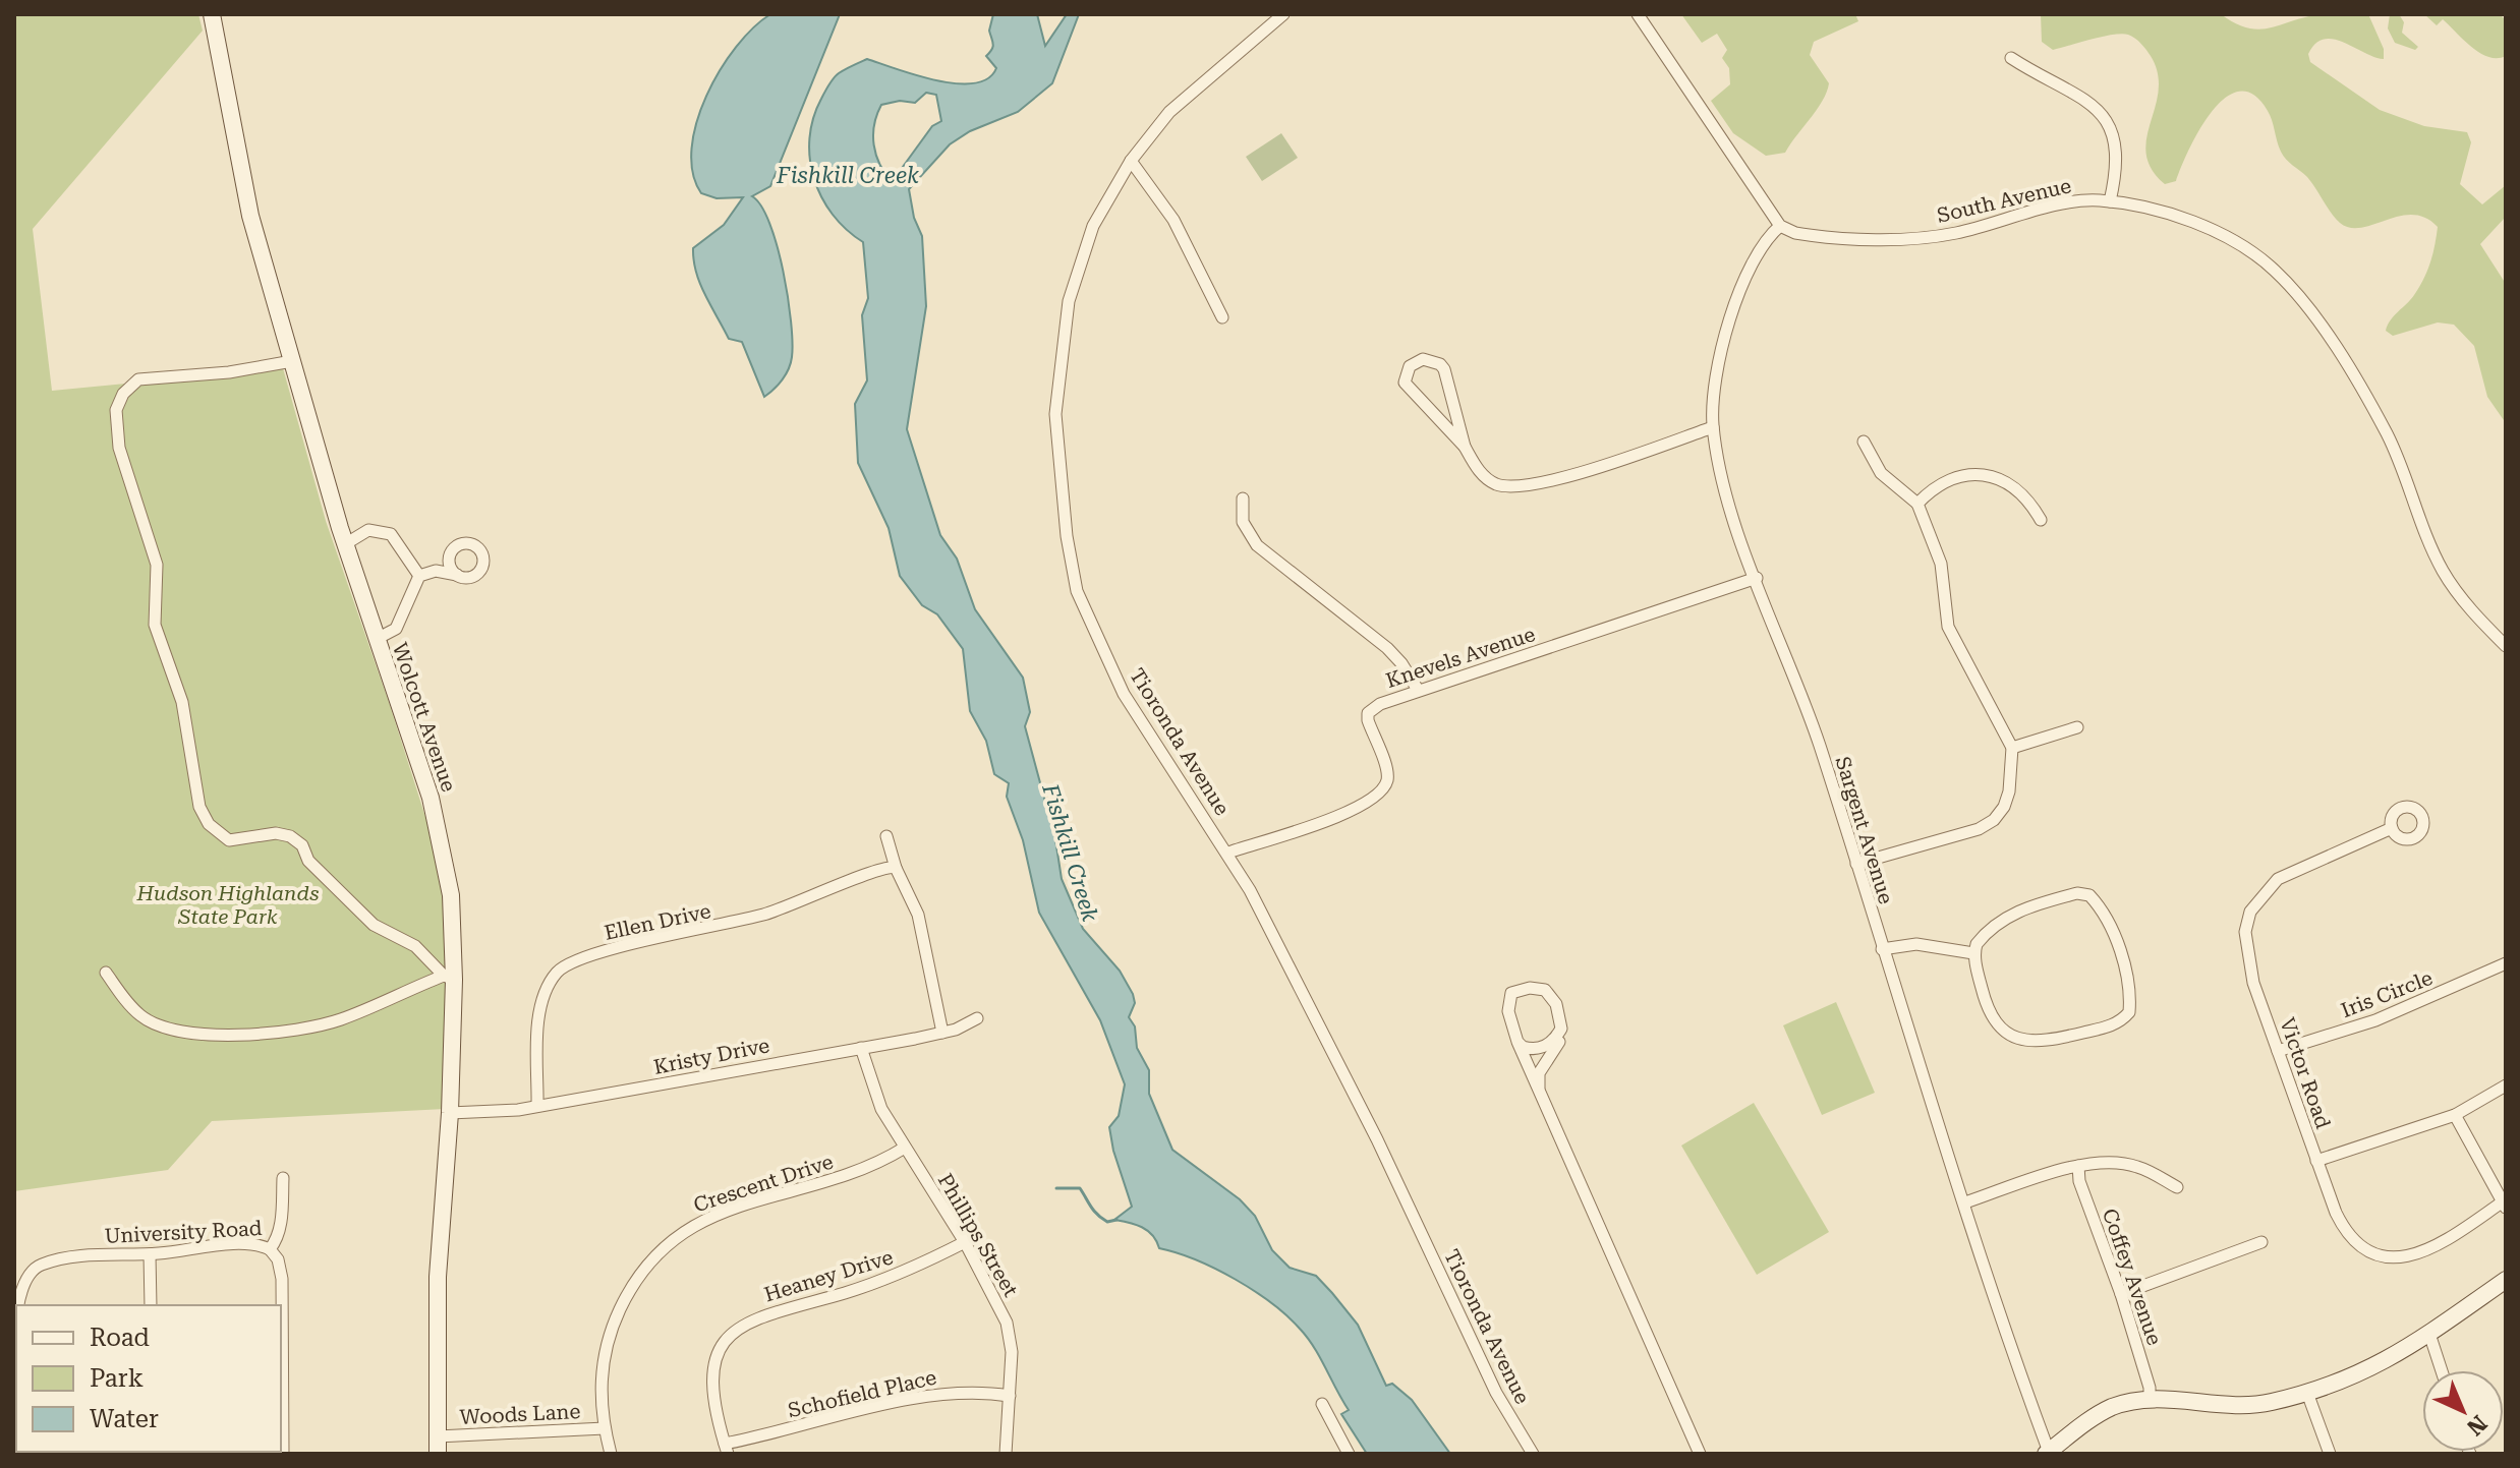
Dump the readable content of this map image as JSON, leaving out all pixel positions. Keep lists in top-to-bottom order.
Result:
{
  "streets": {
    "main road": ["Wolcott Avenue"],
    "street": [
      "South Avenue",
      "Knevels Avenue",
      "Tioronda Avenue",
      "Sargent Avenue",
      "Ellen Drive",
      "Iris Circle",
      "Kristy Drive",
      "Victor Road",
      "Crescent Drive",
      "University Road",
      "Phillips Street",
      "Heaney Drive",
      "Coffey Avenue",
      "Schofield Place",
      "Woods Lane"
    ]
  },
  "crossings": [
    ["South Avenue", "Sargent Avenue"],
    ["Knevels Avenue", "Tioronda Avenue"],
    ["Knevels Avenue", "Sargent Avenue"],
    ["Wolcott Avenue", "Kristy Drive"],
    ["Wolcott Avenue", "Woods Lane"],
    ["Ellen Drive", "Kristy Drive"],
    ["Iris Circle", "Victor Road"],
    ["Kristy Drive", "Phillips Street"],
    ["Crescent Drive", "Phillips Street"],
    ["Crescent Drive", "Woods Lane"],
    ["Phillips Street", "Heaney Drive"],
    ["Phillips Street", "Schofield Place"],
    ["Heaney Drive", "Schofield Place"]
  ],
  "water": ["Fishkill Creek"],
  "parks": ["Hudson Highlands State Park"],
  "legend": ["Road", "Park", "Water"],
  "north": "bottom right"
}
